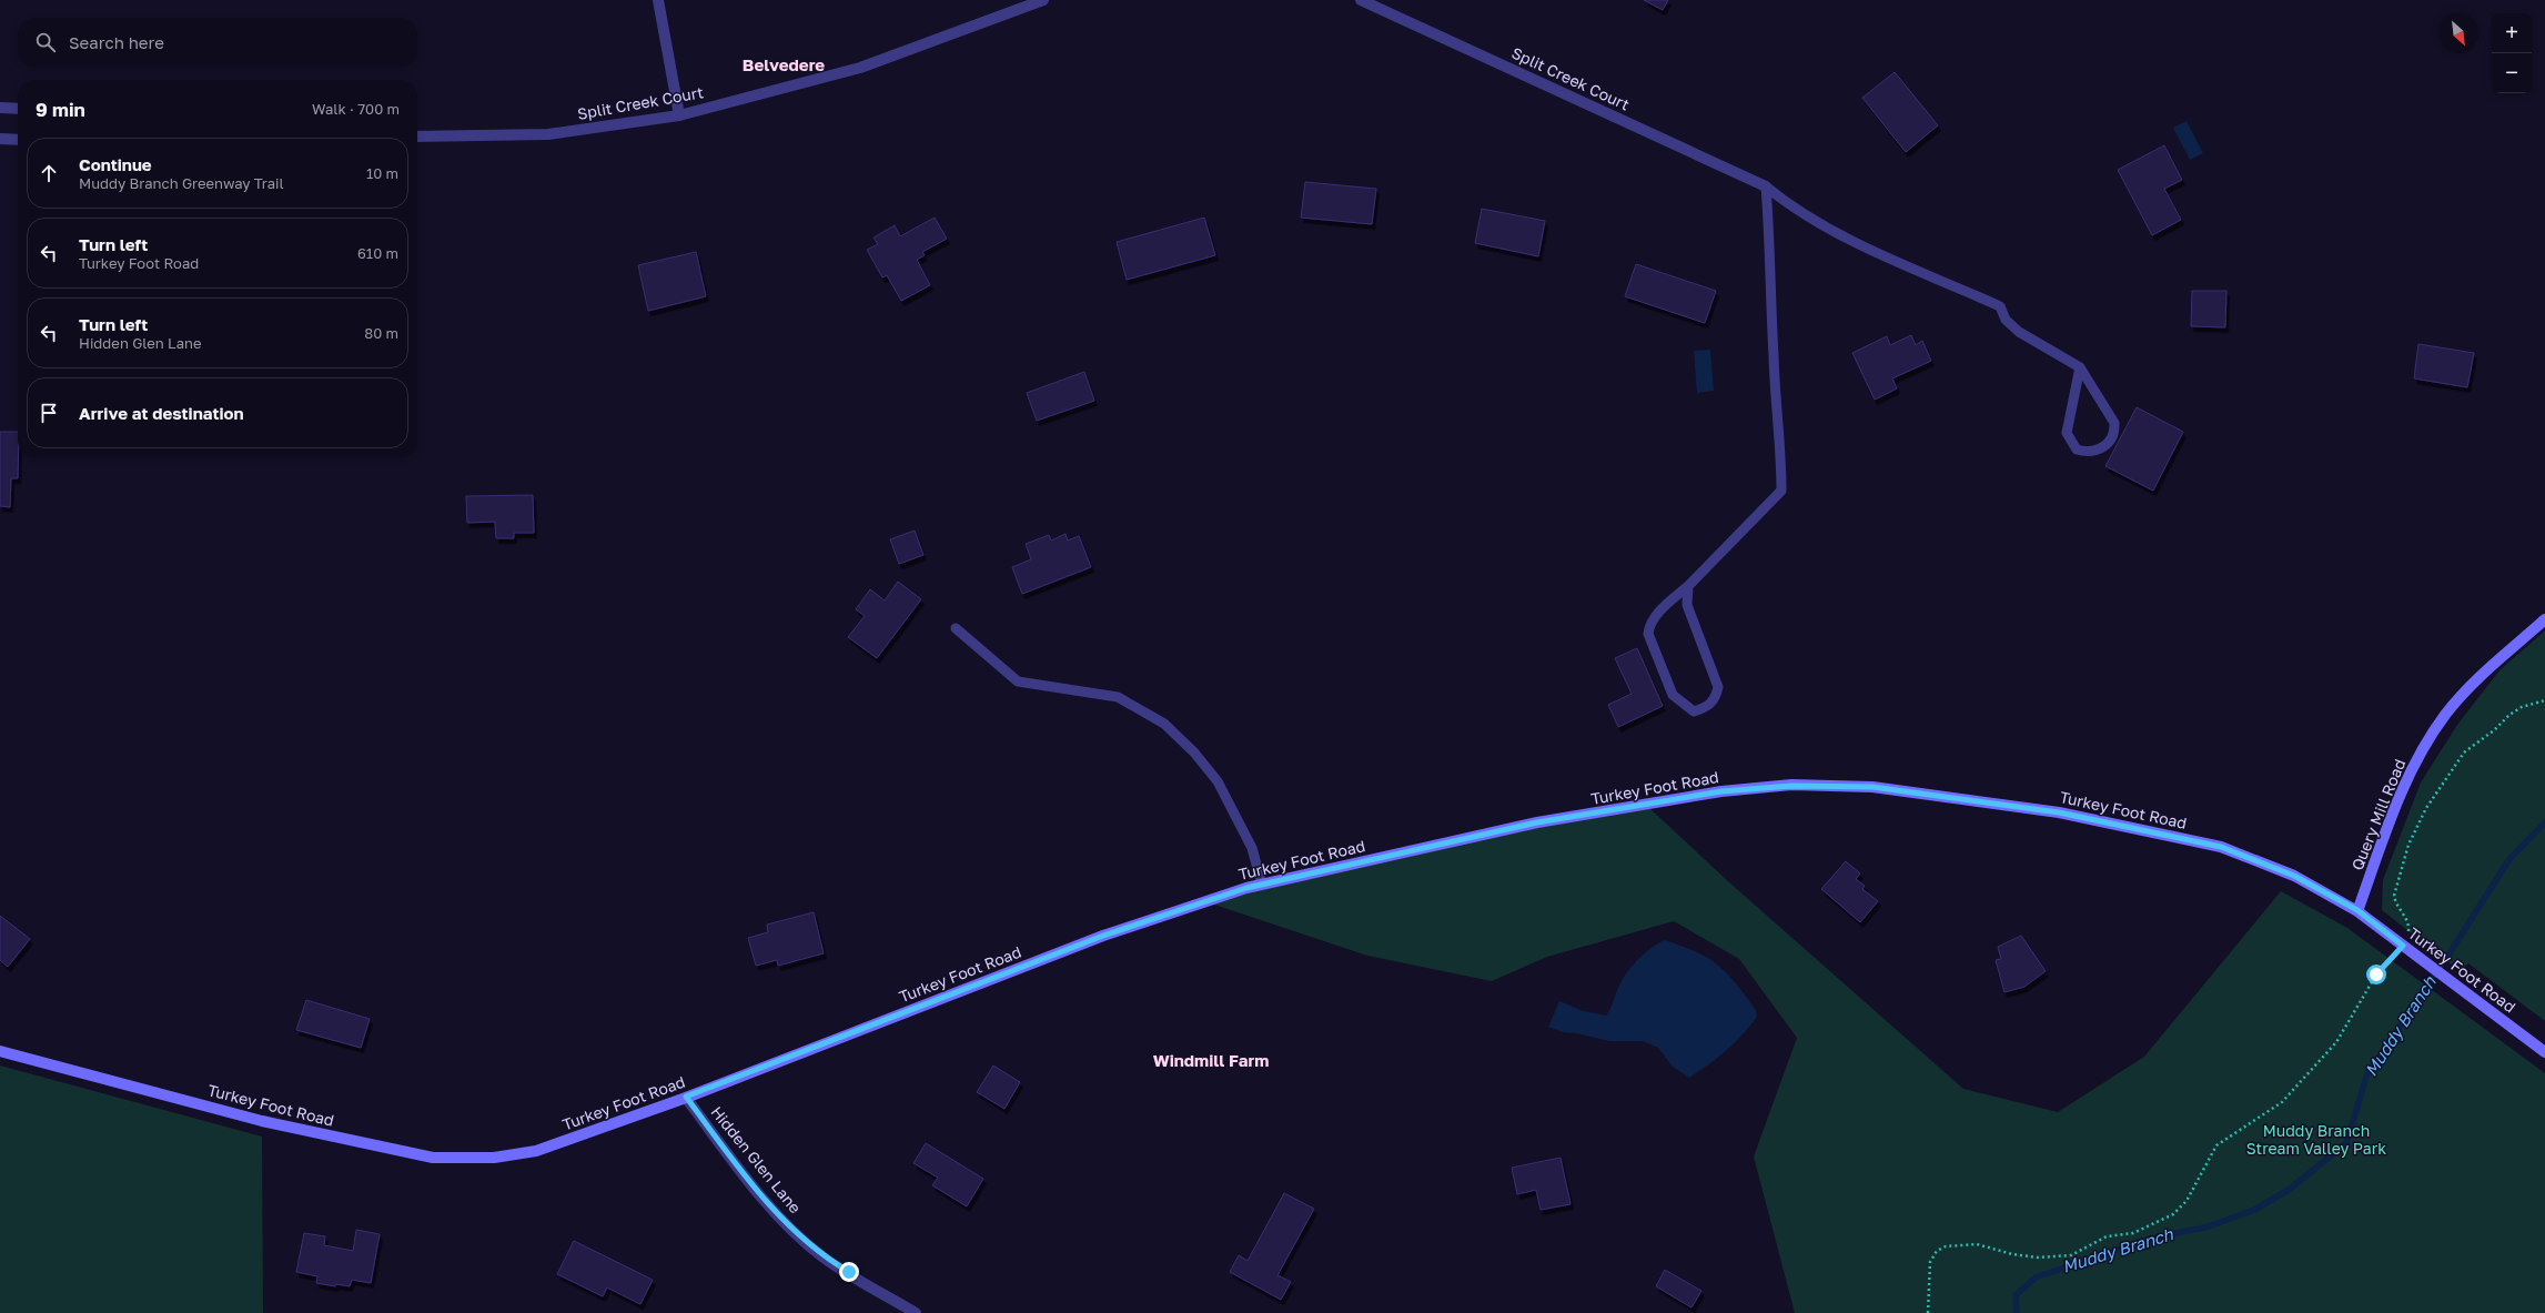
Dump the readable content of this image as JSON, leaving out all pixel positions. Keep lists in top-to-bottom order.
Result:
{
  "streets": {
    "street": [
      "Split Creek Court",
      "Turkey Foot Road",
      "Query Mill Road",
      "Hidden Glen Lane"
    ]
  },
  "crossings": [
    ["Turkey Foot Road", "Query Mill Road"],
    ["Turkey Foot Road", "Hidden Glen Lane"]
  ],
  "districts": ["Belvedere", "Windmill Farm"],
  "water": ["Muddy Branch"],
  "parks": ["Muddy Branch Stream Valley Park"],
  "north": "bottom right",
  "page": {
    "map_buttons": ["+", "−"],
    "search": "Search here",
    "heading": ["9 min", "Walk · 700 m"],
    "list": [
      ["Continue", "Muddy Branch Greenway Trail", "10 m"],
      ["Turn left", "Turkey Foot Road", "610 m"],
      ["Turn left", "Hidden Glen Lane", "80 m"],
      "Arrive at destination"
    ]
  }
}
